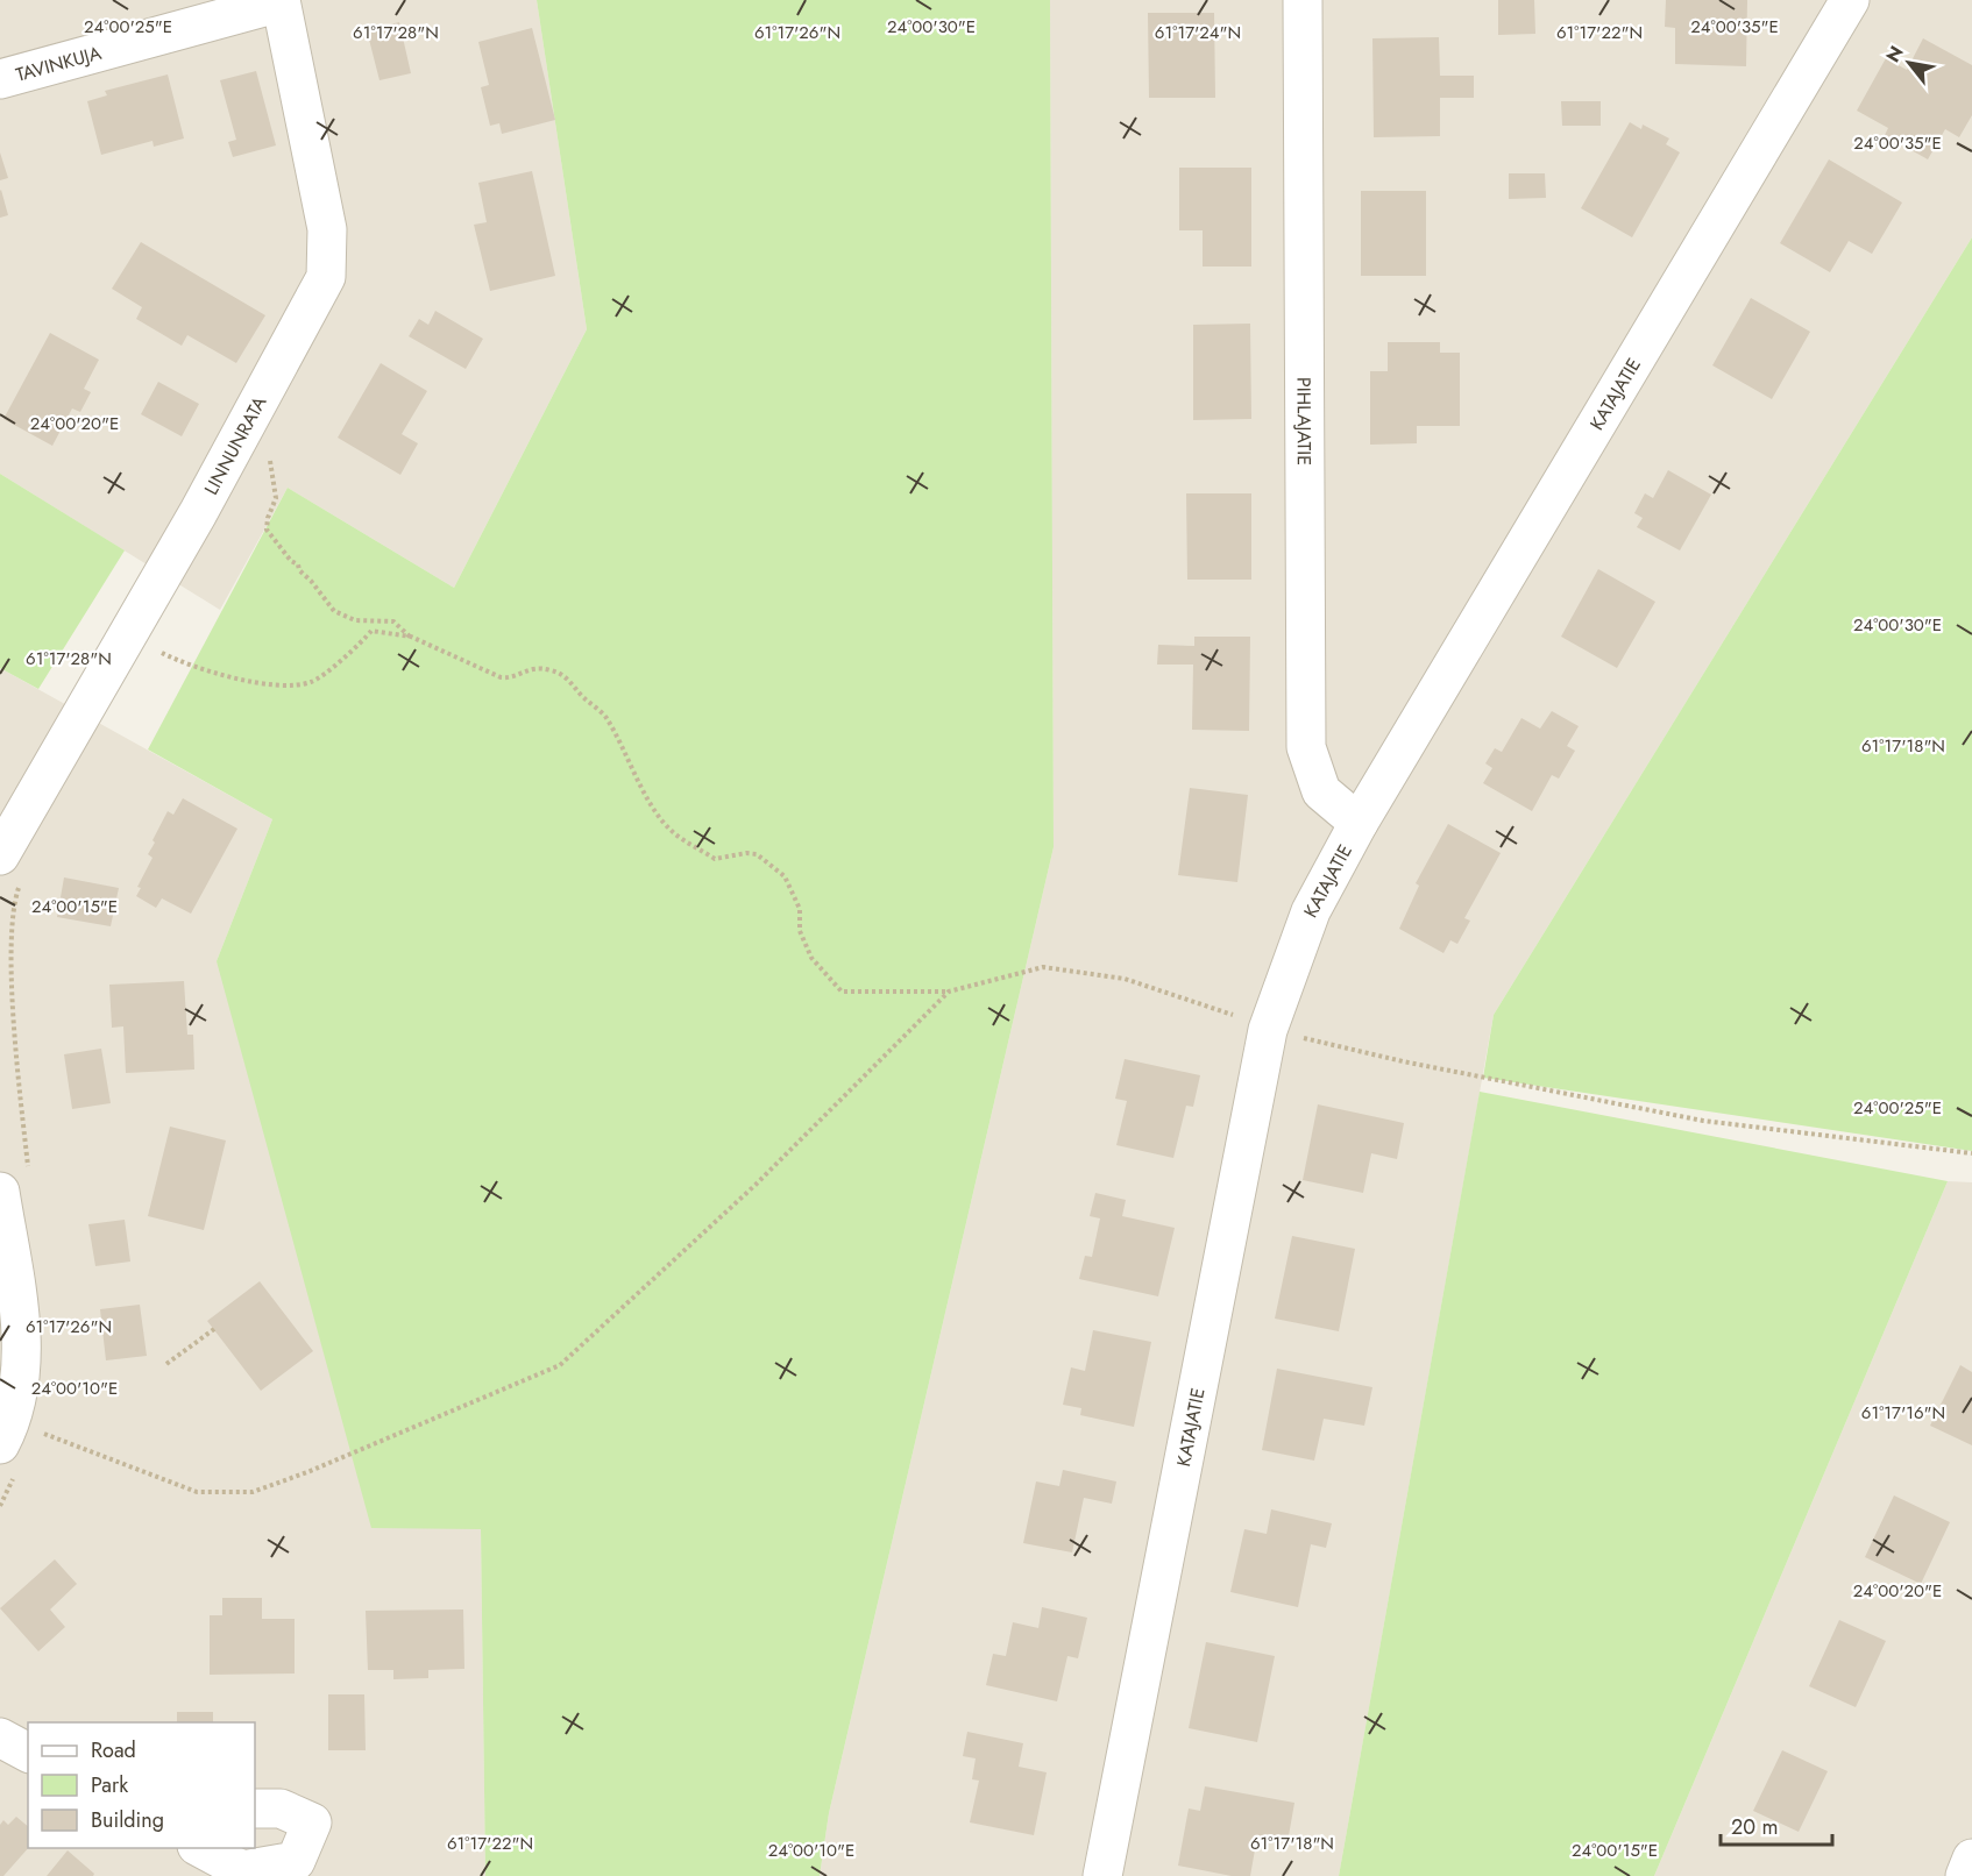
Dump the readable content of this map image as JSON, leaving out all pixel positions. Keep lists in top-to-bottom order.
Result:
{
  "streets": {
    "street": [
      "TAVINKUJA",
      "KATAJATIE",
      "PIHLAJATIE",
      "LINNUNRATA"
    ]
  },
  "crossings": [
    ["TAVINKUJA", "LINNUNRATA"],
    ["KATAJATIE", "PIHLAJATIE"]
  ],
  "legend": ["Road", "Park", "Building"],
  "scale_bar": "20 m",
  "north": "top left",
  "coordinates": [
    "24°00'30\"E",
    "24°00'25\"E",
    "24°00'35\"E",
    "61°17'28\"N",
    "61°17'26\"N",
    "61°17'24\"N",
    "61°17'22\"N",
    "24°00'20\"E",
    "61°17'18\"N",
    "24°00'15\"E",
    "24°00'10\"E",
    "61°17'16\"N"
  ]
}
